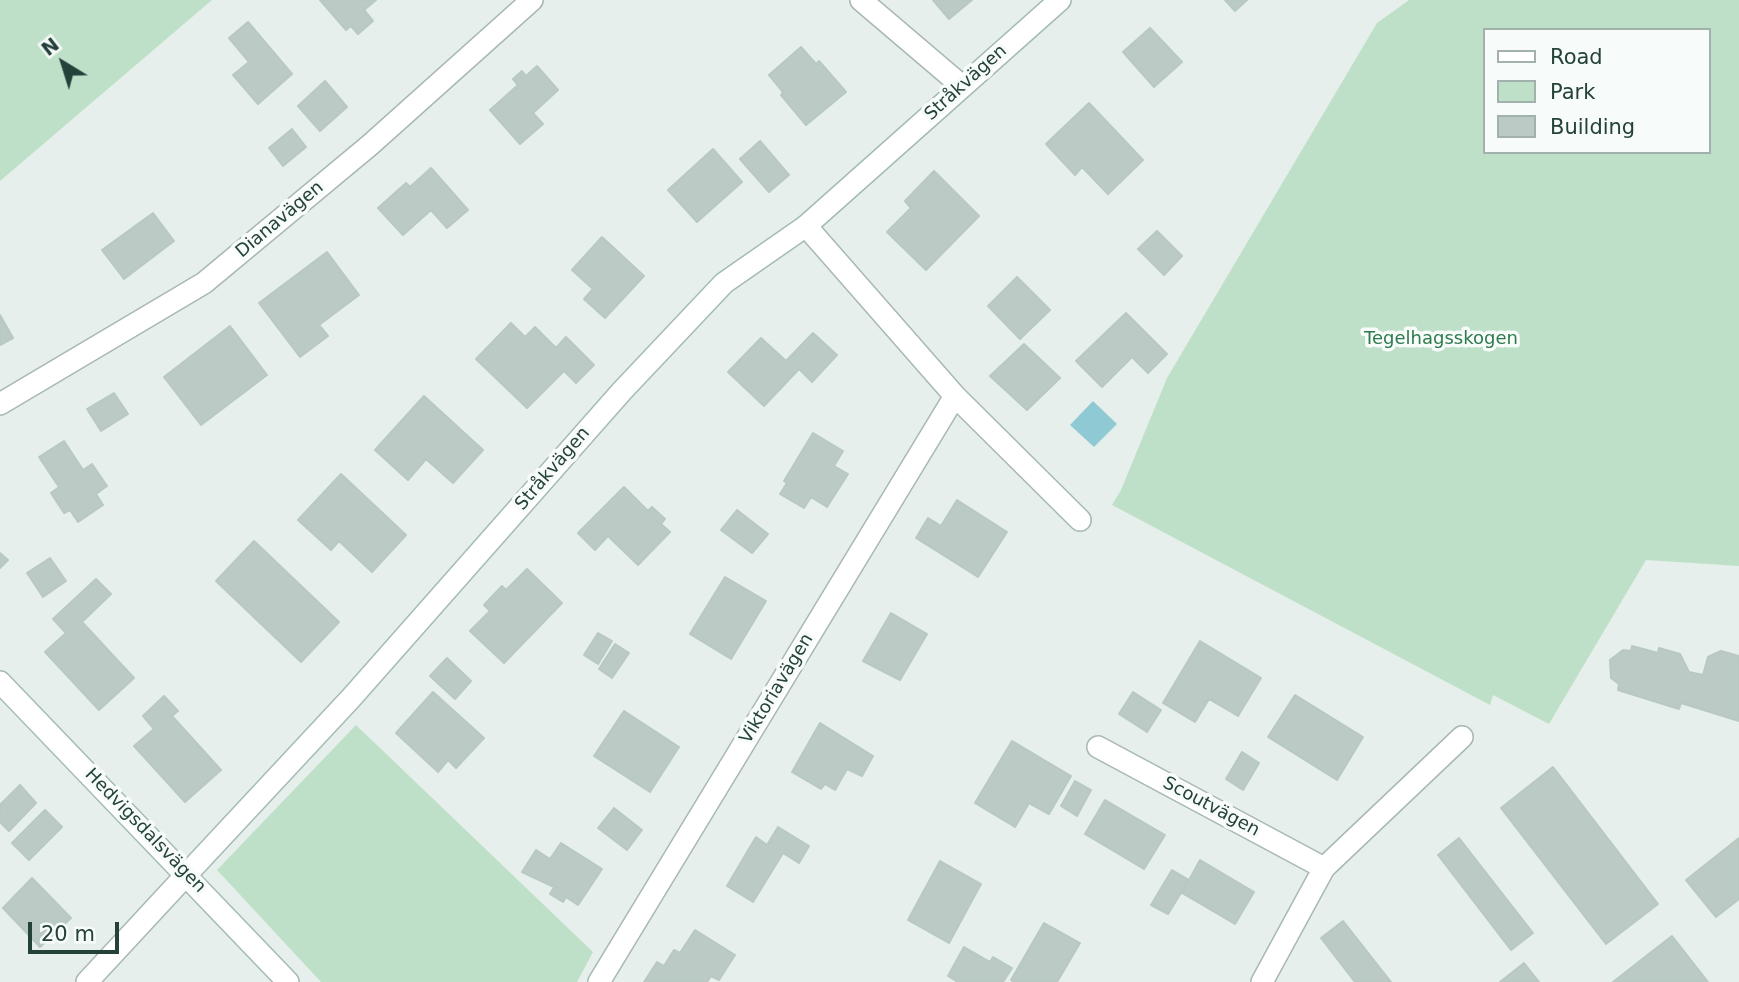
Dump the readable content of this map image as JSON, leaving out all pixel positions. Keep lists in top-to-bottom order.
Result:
{
  "streets": {
    "street": [
      "Stråkvägen",
      "Dianavägen",
      "Viktoriavägen",
      "Scoutvägen",
      "Hedvigsdalsvägen"
    ]
  },
  "crossings": [
    ["Stråkvägen", "Hedvigsdalsvägen"]
  ],
  "parks": ["Tegelhagsskogen"],
  "legend": ["Road", "Park", "Building"],
  "scale_bar": "20 m",
  "north": "top left"
}
